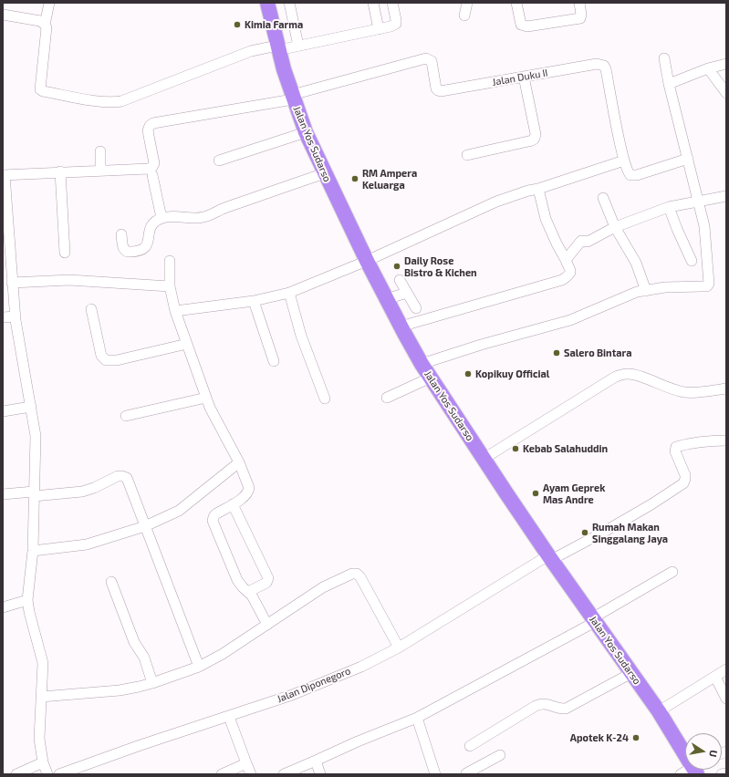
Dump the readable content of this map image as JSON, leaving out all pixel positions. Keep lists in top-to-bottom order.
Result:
{
  "streets": {
    "highway": ["Jalan Yos Sudarso"],
    "street": ["Jalan Duku II", "Jalan Diponegoro"]
  },
  "crossings": [
    ["Jalan Duku II", "Jalan Yos Sudarso"],
    ["Jalan Yos Sudarso", "Jalan Diponegoro"]
  ],
  "places": [
    "Kimia Farma",
    "RM Ampera Keluarga",
    "Daily Rose Bistro & Kichen",
    "Salero Bintara",
    "Kopikuy Official",
    "Kebab Salahuddin",
    "Ayam Geprek Mas Andre",
    "Rumah Makan Singgalang Jaya",
    "Apotek K-24"
  ],
  "north": "right"
}
